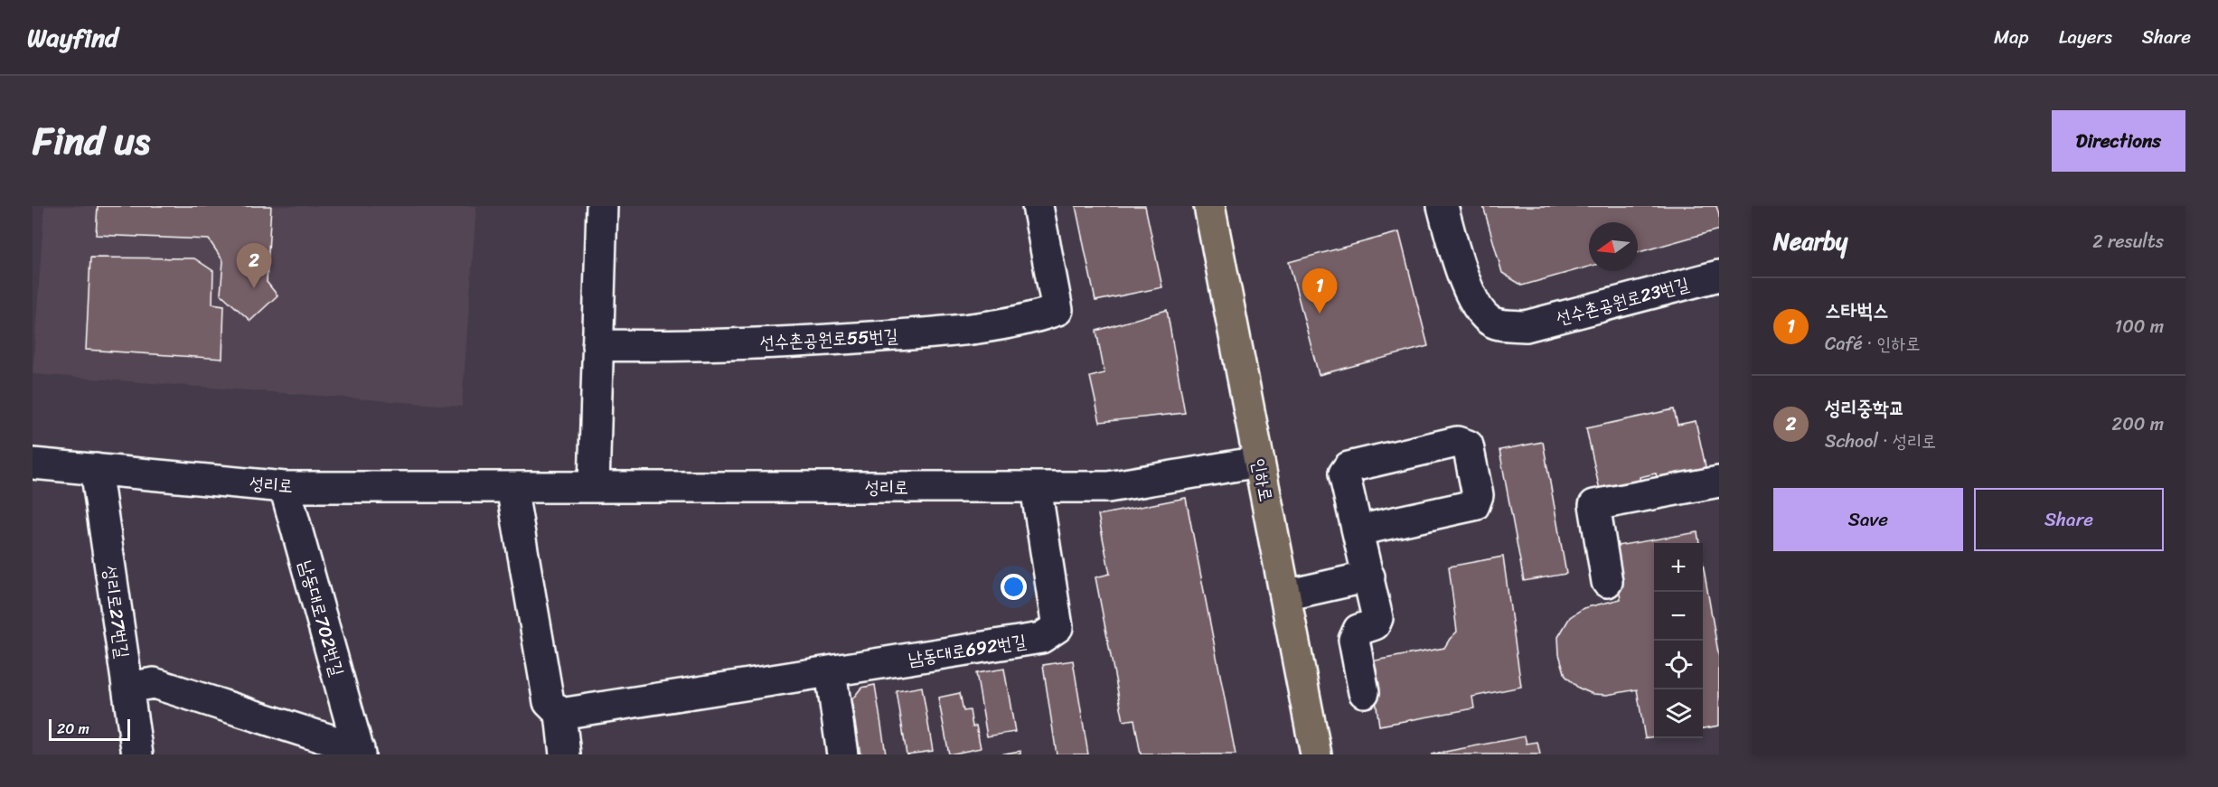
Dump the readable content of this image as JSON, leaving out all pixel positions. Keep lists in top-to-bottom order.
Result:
{
  "streets": {
    "main road": ["인하로"],
    "street": [
      "선수촌공원로23번길",
      "선수촌공원로55번길",
      "성리로",
      "성리로27번길",
      "남동대로702번길",
      "남동대로692번길"
    ]
  },
  "crossings": [
    ["인하로", "성리로"],
    ["성리로", "성리로27번길"],
    ["성리로", "남동대로702번길"],
    ["성리로", "남동대로692번길"],
    ["성리로27번길", "남동대로702번길"]
  ],
  "scale_bar": "20 m",
  "north": "left",
  "page": {
    "header": "Wayfind",
    "nav": ["Map", "Layers", "Share"],
    "title": "Find us",
    "buttons": [
      "Directions",
      ["Save", "Share"]
    ],
    "heading": ["Nearby", "2 results"],
    "pins": ["2", "1"],
    "list": [
      {
        "mark": "1",
        "name": "스타벅스",
        "note": "Café · 인하로",
        "value": "100 m"
      },
      {
        "mark": "2",
        "name": "성리중학교",
        "note": "School · 성리로",
        "value": "200 m"
      }
    ],
    "map_buttons": ["+", "−"],
    "scale": "20 m"
  }
}
